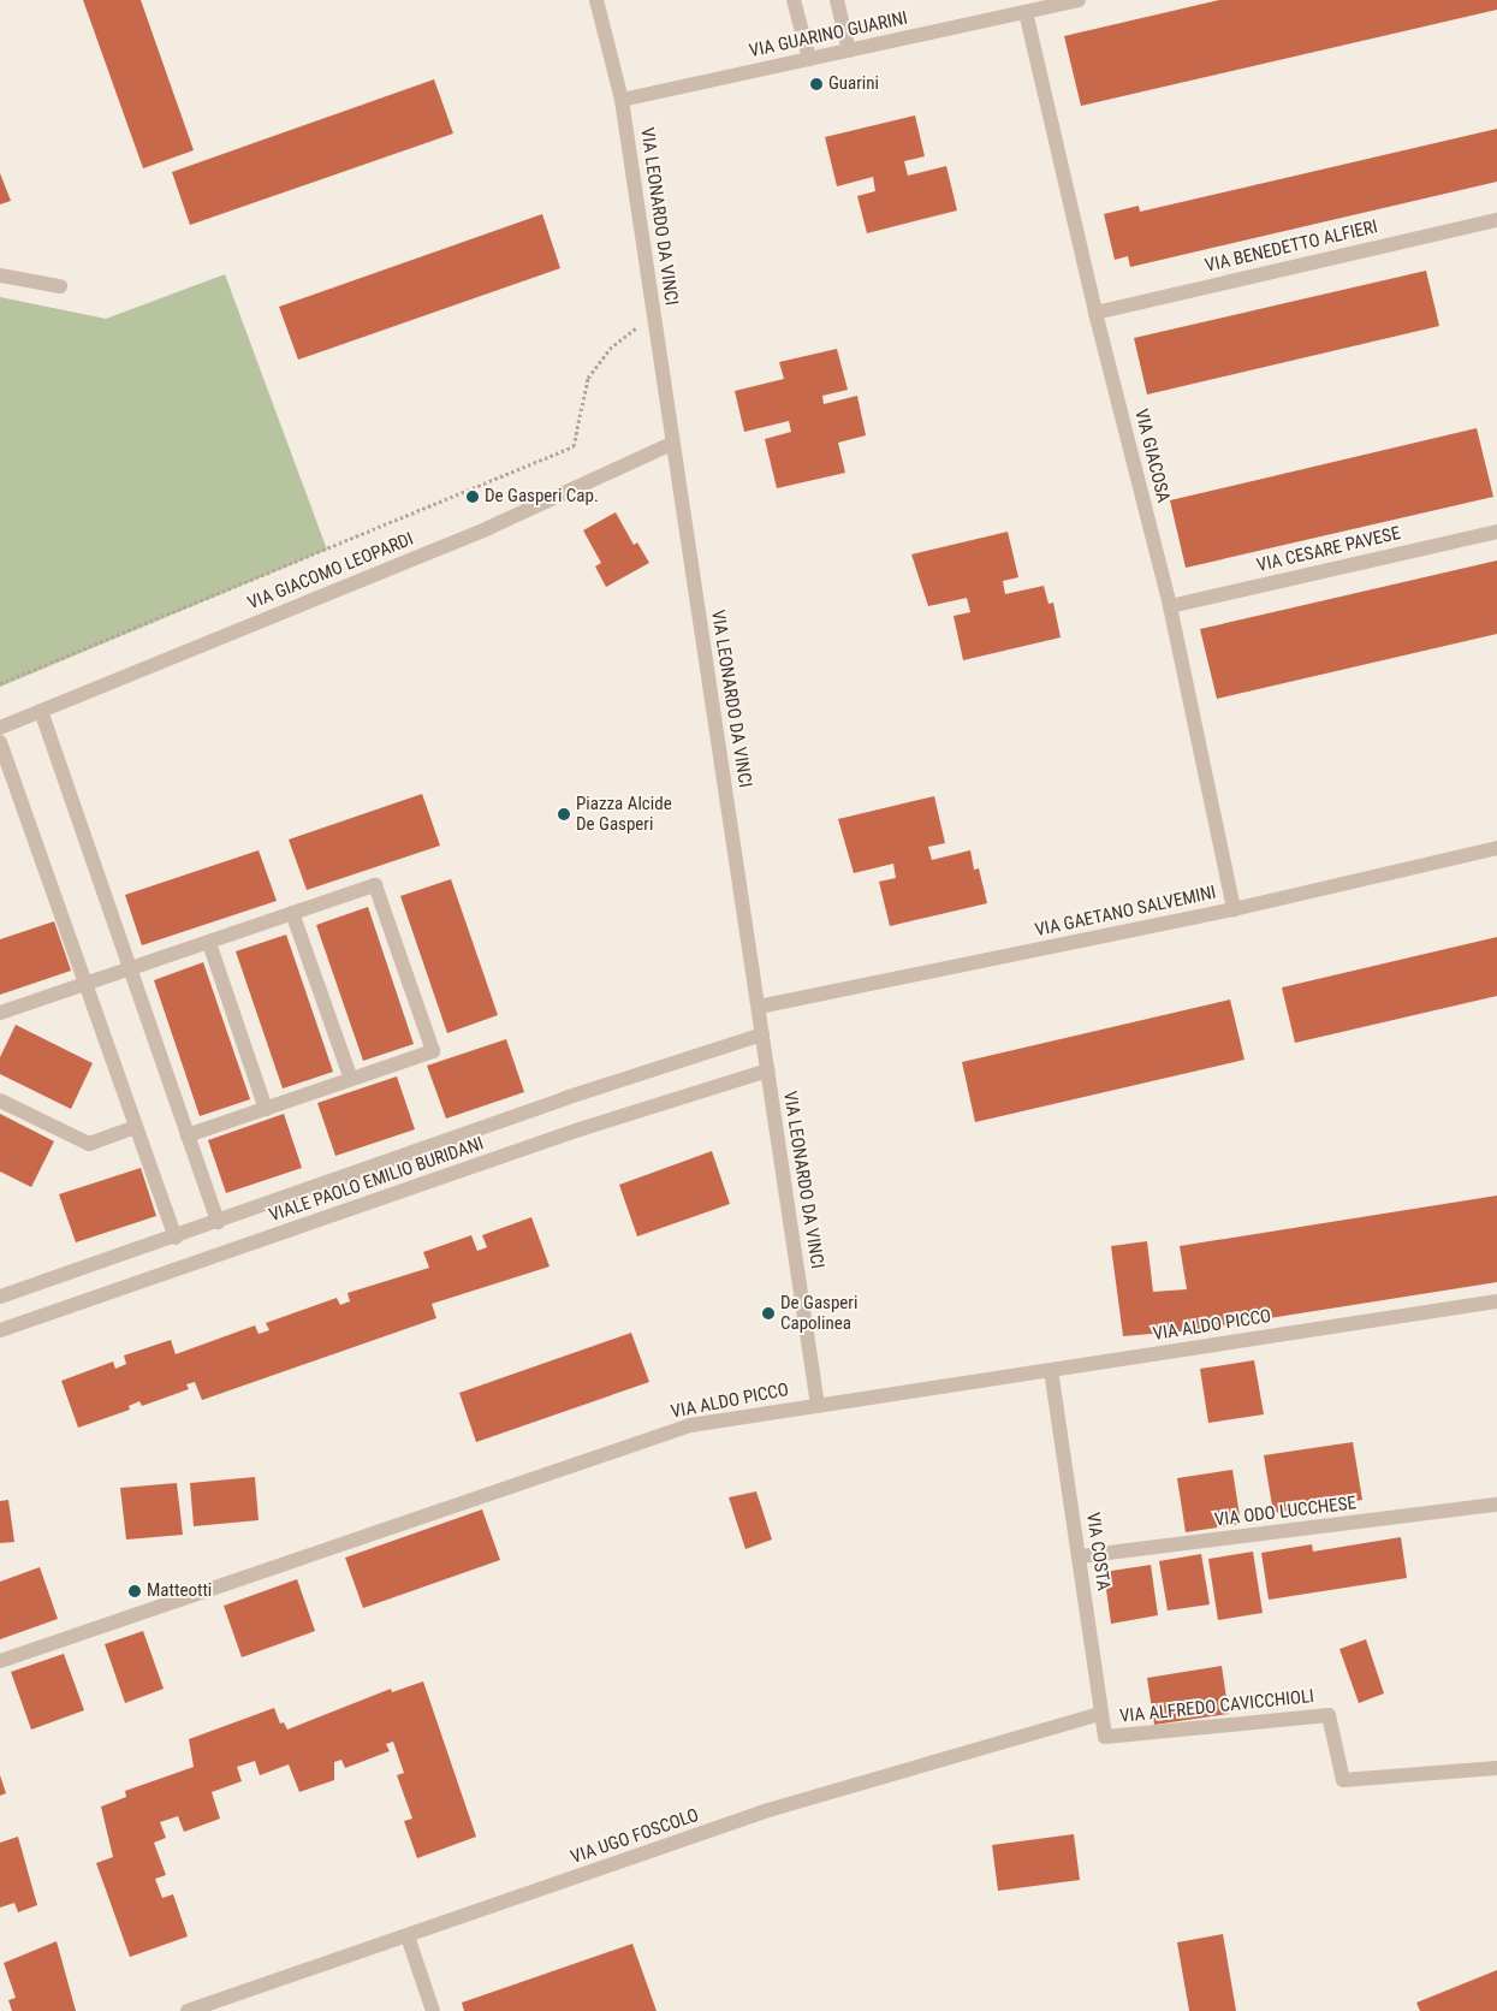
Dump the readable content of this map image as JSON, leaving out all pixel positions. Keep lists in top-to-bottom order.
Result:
{
  "streets": {
    "street": [
      "VIA GUARINO GUARINI",
      "VIA LEONARDO DA VINCI",
      "VIA BENEDETTO ALFIERI",
      "VIA GIACOSA",
      "VIA CESARE PAVESE",
      "VIA GIACOMO LEOPARDI",
      "VIA GAETANO SALVEMINI",
      "VIALE PAOLO EMILIO BURIDANI",
      "VIA ALDO PICCO",
      "VIA ODO LUCCHESE",
      "VIA COSTA",
      "VIA ALFREDO CAVICCHIOLI",
      "VIA UGO FOSCOLO"
    ]
  },
  "crossings": [
    ["VIA GUARINO GUARINI", "VIA LEONARDO DA VINCI"],
    ["VIA GUARINO GUARINI", "VIA GIACOSA"],
    ["VIA LEONARDO DA VINCI", "VIA GIACOMO LEOPARDI"],
    ["VIA LEONARDO DA VINCI", "VIA GAETANO SALVEMINI"],
    ["VIA LEONARDO DA VINCI", "VIALE PAOLO EMILIO BURIDANI"],
    ["VIA LEONARDO DA VINCI", "VIA ALDO PICCO"],
    ["VIA BENEDETTO ALFIERI", "VIA GIACOSA"],
    ["VIA GIACOSA", "VIA CESARE PAVESE"],
    ["VIA GIACOSA", "VIA GAETANO SALVEMINI"],
    ["VIA ALDO PICCO", "VIA COSTA"],
    ["VIA ODO LUCCHESE", "VIA COSTA"],
    ["VIA COSTA", "VIA ALFREDO CAVICCHIOLI"],
    ["VIA COSTA", "VIA UGO FOSCOLO"]
  ],
  "places": [
    "Guarini",
    "De Gasperi Cap.",
    "Piazza Alcide De Gasperi",
    "De Gasperi Capolinea",
    "Matteotti"
  ]
}
